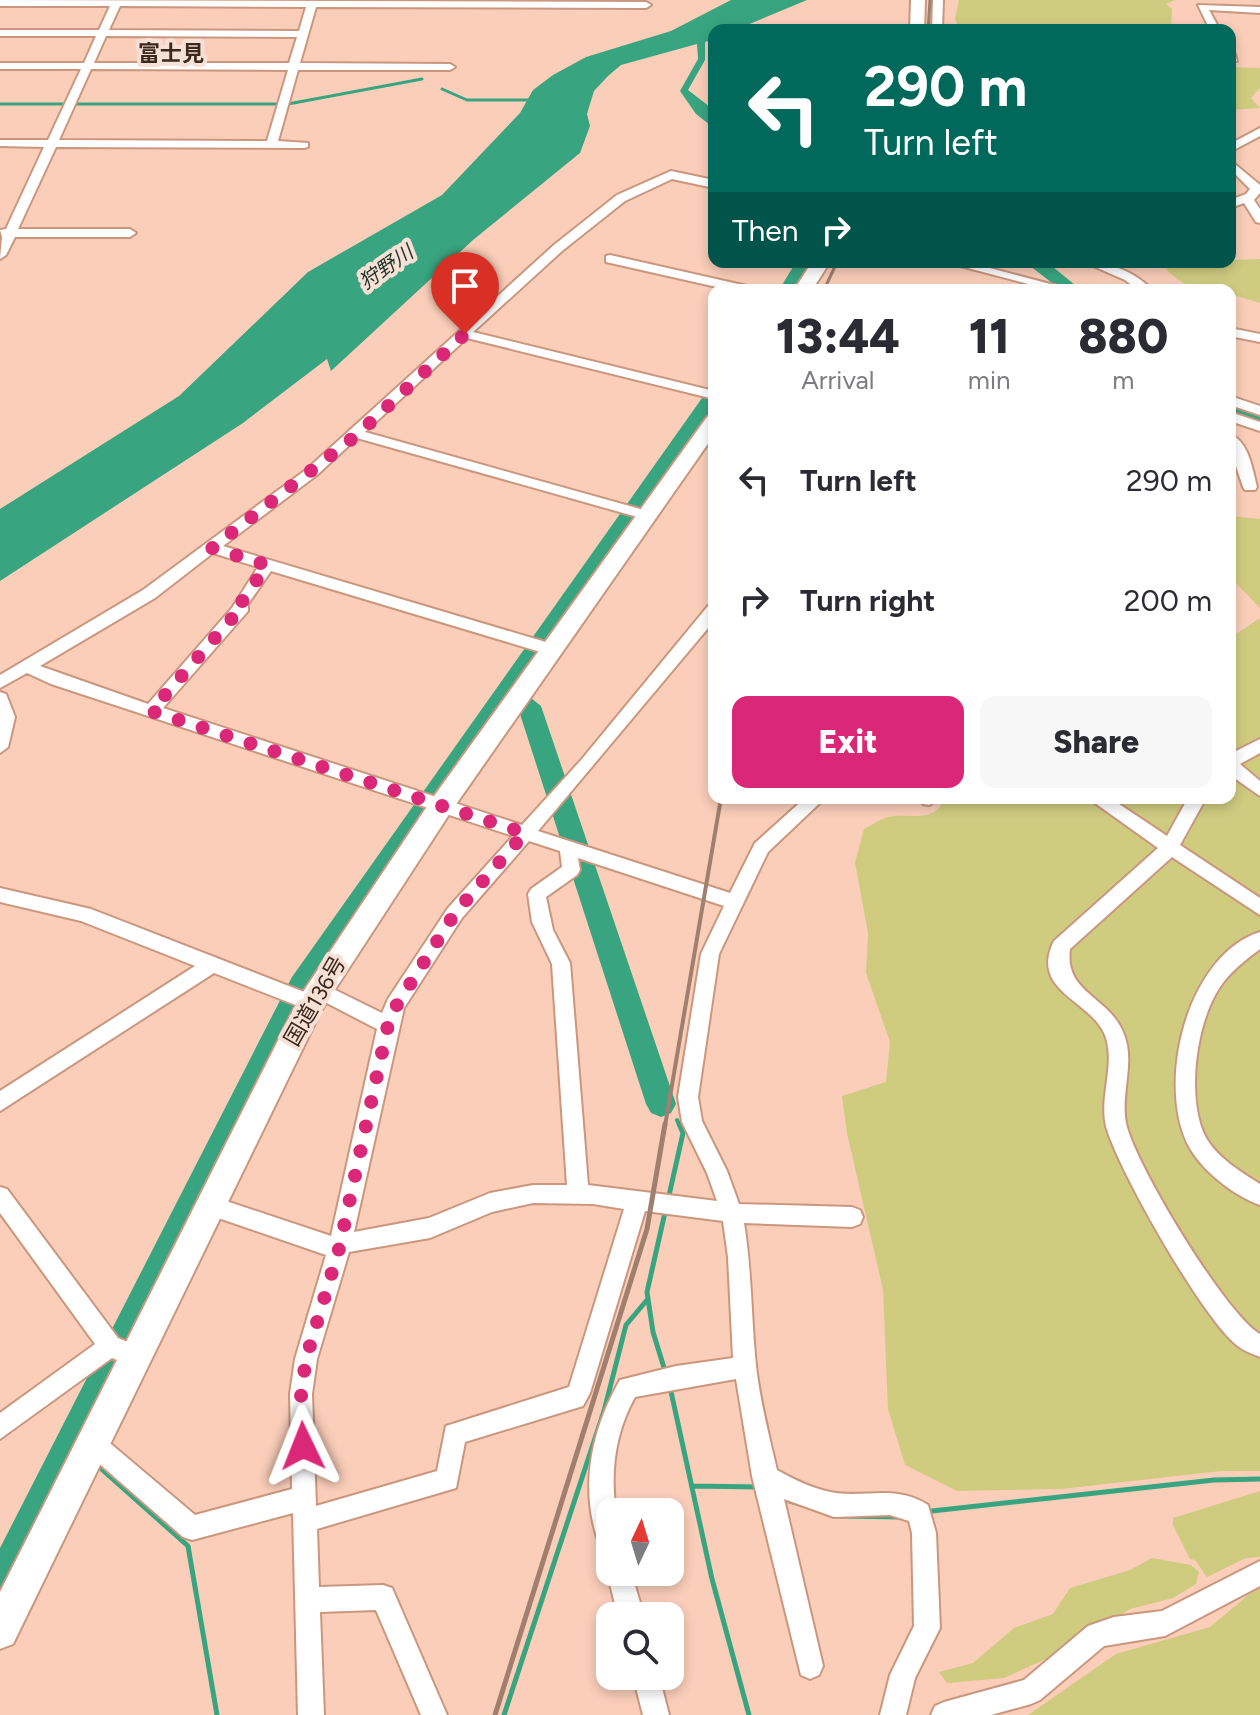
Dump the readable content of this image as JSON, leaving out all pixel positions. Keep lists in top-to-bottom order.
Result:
{
  "streets": {
    "highway": ["国道136号"]
  },
  "districts": ["富士見"],
  "water": ["狩野川"],
  "north": "top",
  "page": {
    "turn": ["290 m", "Turn left"],
    "then": "Then",
    "eta": [
      "13:44",
      "Arrival",
      "11",
      "min",
      "880",
      "m"
    ],
    "list": [
      {
        "name": "Turn left",
        "value": "290 m"
      },
      {
        "name": "Turn right",
        "value": "200 m"
      }
    ],
    "buttons": ["Exit", "Share"]
  }
}
